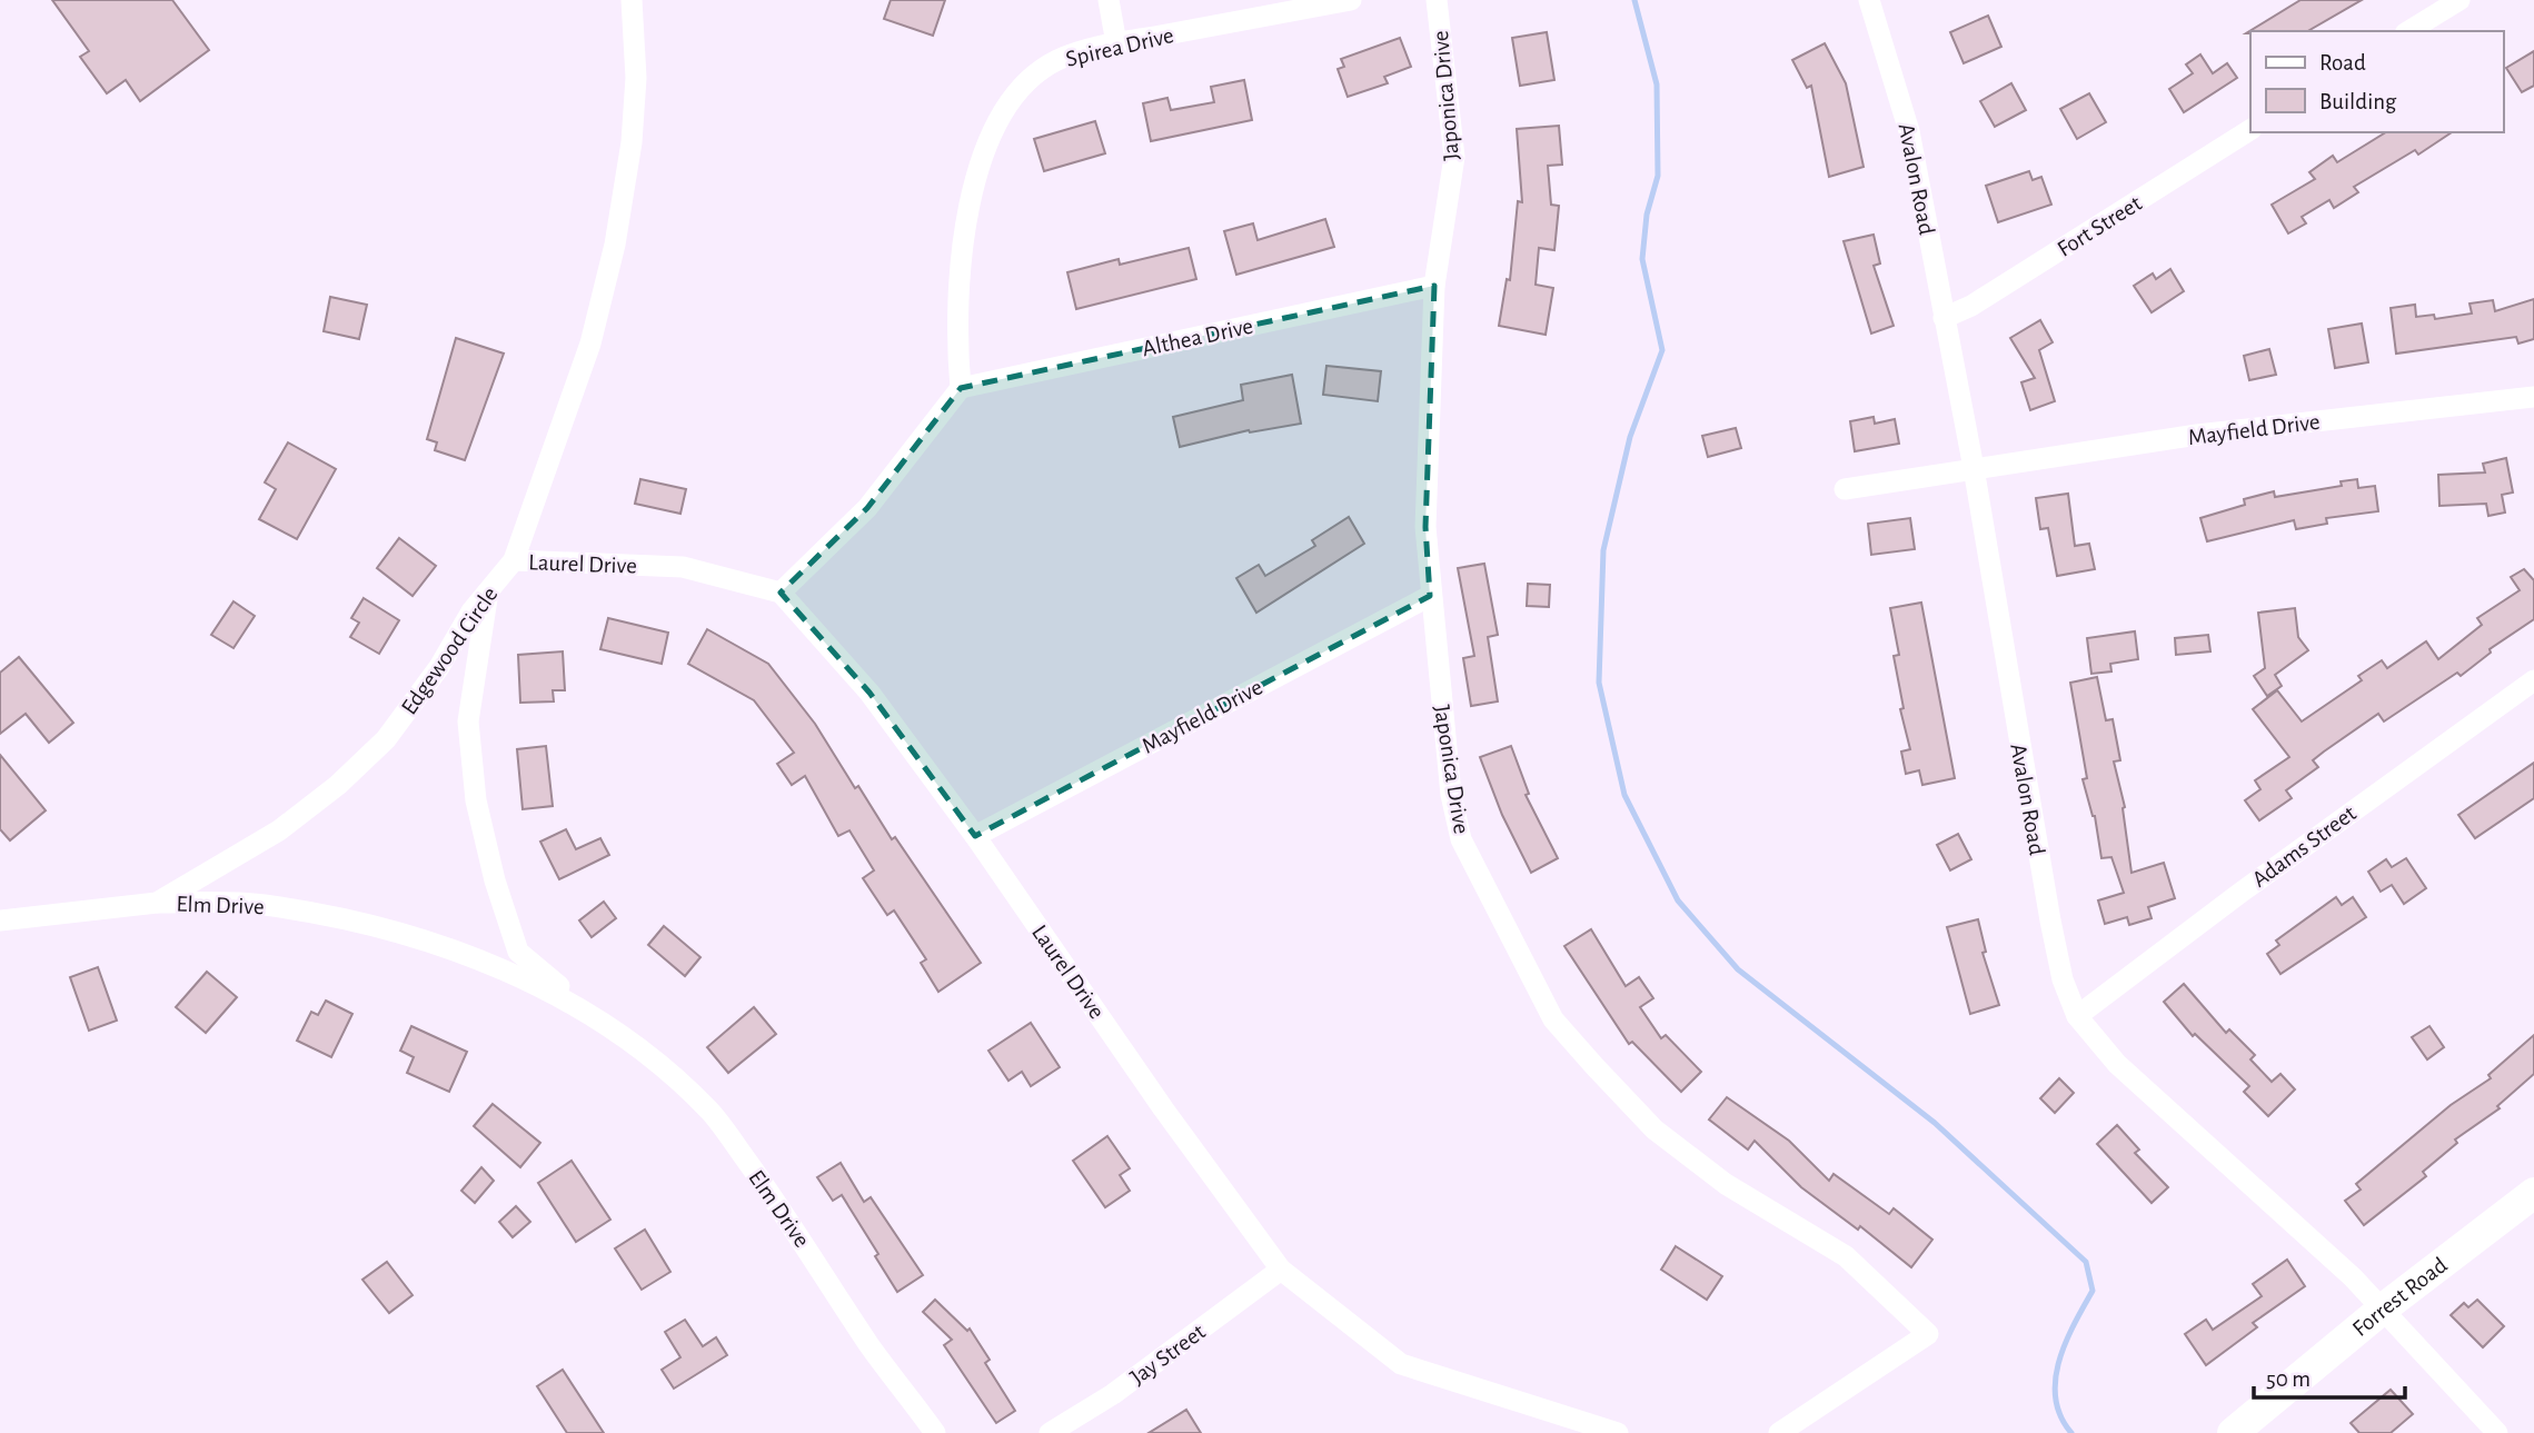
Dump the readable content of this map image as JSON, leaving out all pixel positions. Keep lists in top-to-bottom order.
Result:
{
  "streets": {
    "main road": ["Forrest Road"],
    "street": [
      "Spirea Drive",
      "Japonica Drive",
      "Avalon Road",
      "Fort Street",
      "Althea Drive",
      "Mayfield Drive",
      "Laurel Drive",
      "Edgewood Circle",
      "Adams Street",
      "Elm Drive",
      "Jay Street"
    ]
  },
  "crossings": [
    ["Spirea Drive", "Althea Drive"],
    ["Japonica Drive", "Althea Drive"],
    ["Japonica Drive", "Mayfield Drive"],
    ["Avalon Road", "Fort Street"],
    ["Avalon Road", "Mayfield Drive"],
    ["Avalon Road", "Adams Street"],
    ["Avalon Road", "Forrest Road"],
    ["Mayfield Drive", "Laurel Drive"],
    ["Laurel Drive", "Edgewood Circle"],
    ["Laurel Drive", "Jay Street"],
    ["Edgewood Circle", "Elm Drive"]
  ],
  "legend": ["Road", "Building"],
  "scale_bar": "50 m"
}
